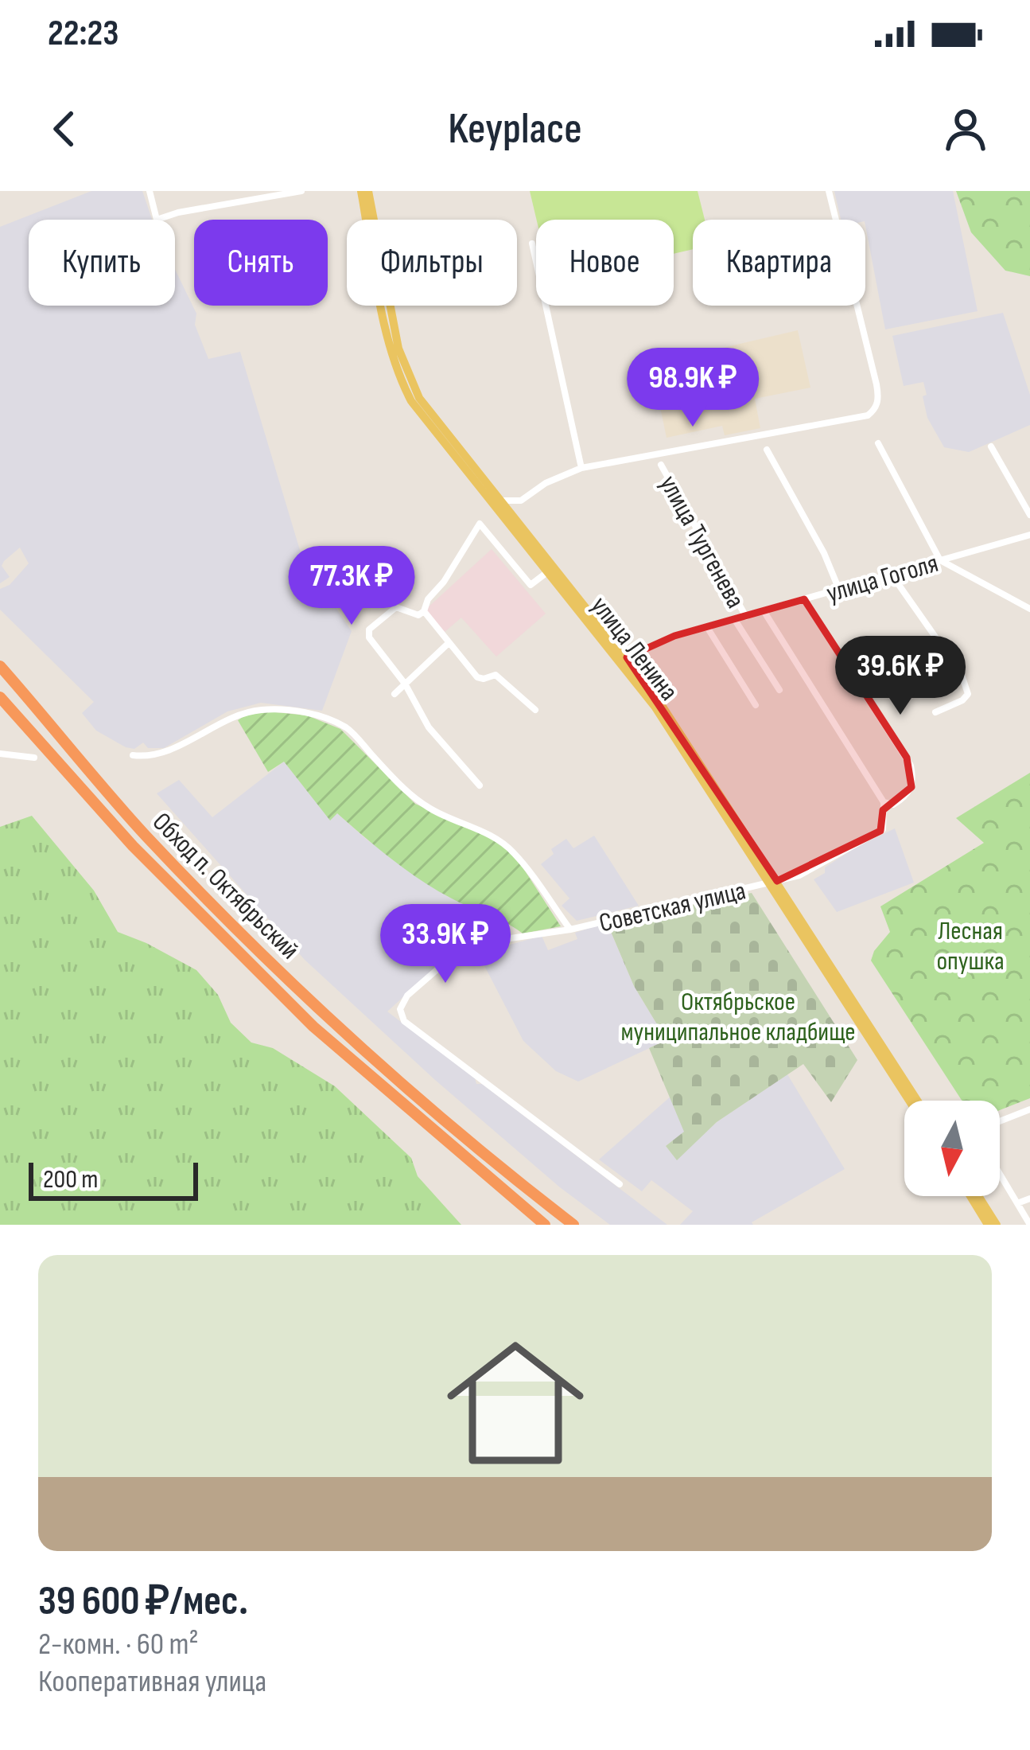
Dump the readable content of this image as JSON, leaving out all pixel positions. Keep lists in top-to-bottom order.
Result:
{
  "streets": {
    "highway": ["Обход п. Октябрьский"],
    "main road": ["улица Ленина"],
    "street": ["улица Тургенева", "улица Гоголя", "Советская улица"]
  },
  "crossings": [
    ["улица Тургенева", "улица Гоголя"],
    ["улица Гоголя", "улица Ленина"],
    ["улица Ленина", "Советская улица"]
  ],
  "parks": ["Лесная опушка", "Октябрьское муниципальное кладбище"],
  "scale_bar": "200 m",
  "north": "bottom",
  "page": {
    "status": "22:23",
    "header": "Keyplace",
    "chip": [
      "Купить",
      "Снять",
      "Фильтры",
      "Новое",
      "Квартира"
    ],
    "price": [
      "98.9K ₽",
      "77.3K ₽",
      "39.6K ₽",
      "33.9K ₽"
    ],
    "scale": "200 m",
    "list": [
      {
        "name": "39 600 ₽/мес.",
        "note": "2-комн. · 60 m² · Кооперативная улица"
      }
    ]
  }
}
